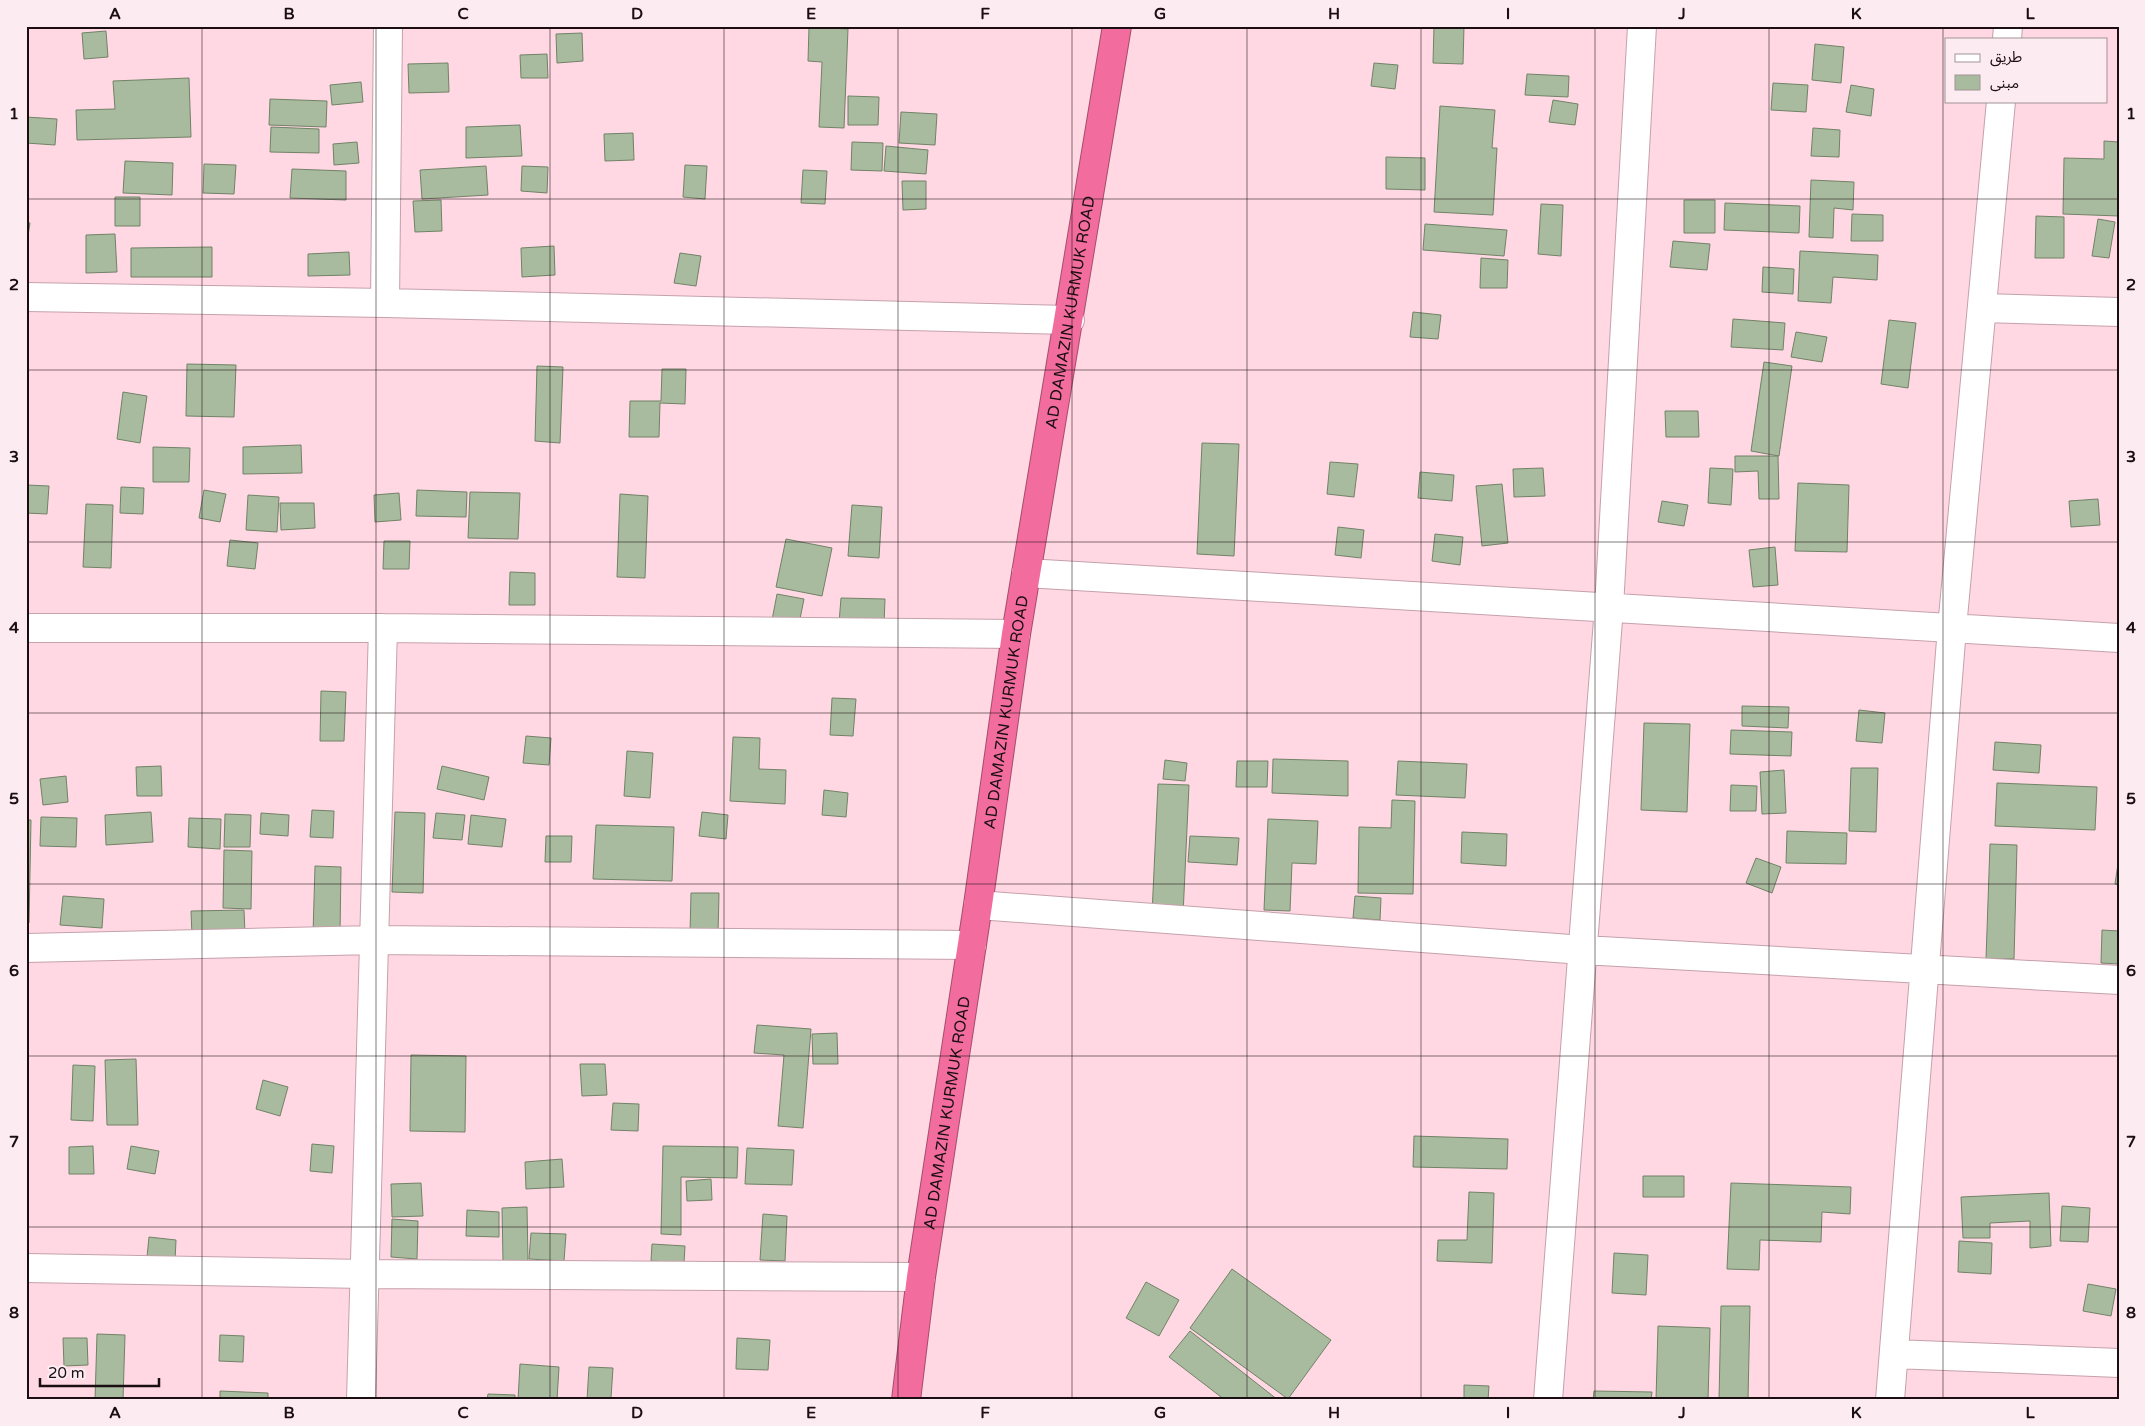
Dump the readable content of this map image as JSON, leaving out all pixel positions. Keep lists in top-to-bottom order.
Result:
{
  "streets": {
    "highway": ["AD DAMAZIN KURMUK ROAD"]
  },
  "legend": ["طريق", "مبنى"],
  "scale_bar": "20 m",
  "grid": {
    "columns": [
      "A",
      "B",
      "C",
      "D",
      "E",
      "F",
      "G",
      "H",
      "I",
      "J",
      "K",
      "L"
    ],
    "rows": [
      "1",
      "2",
      "3",
      "4",
      "5",
      "6",
      "7",
      "8"
    ]
  }
}
